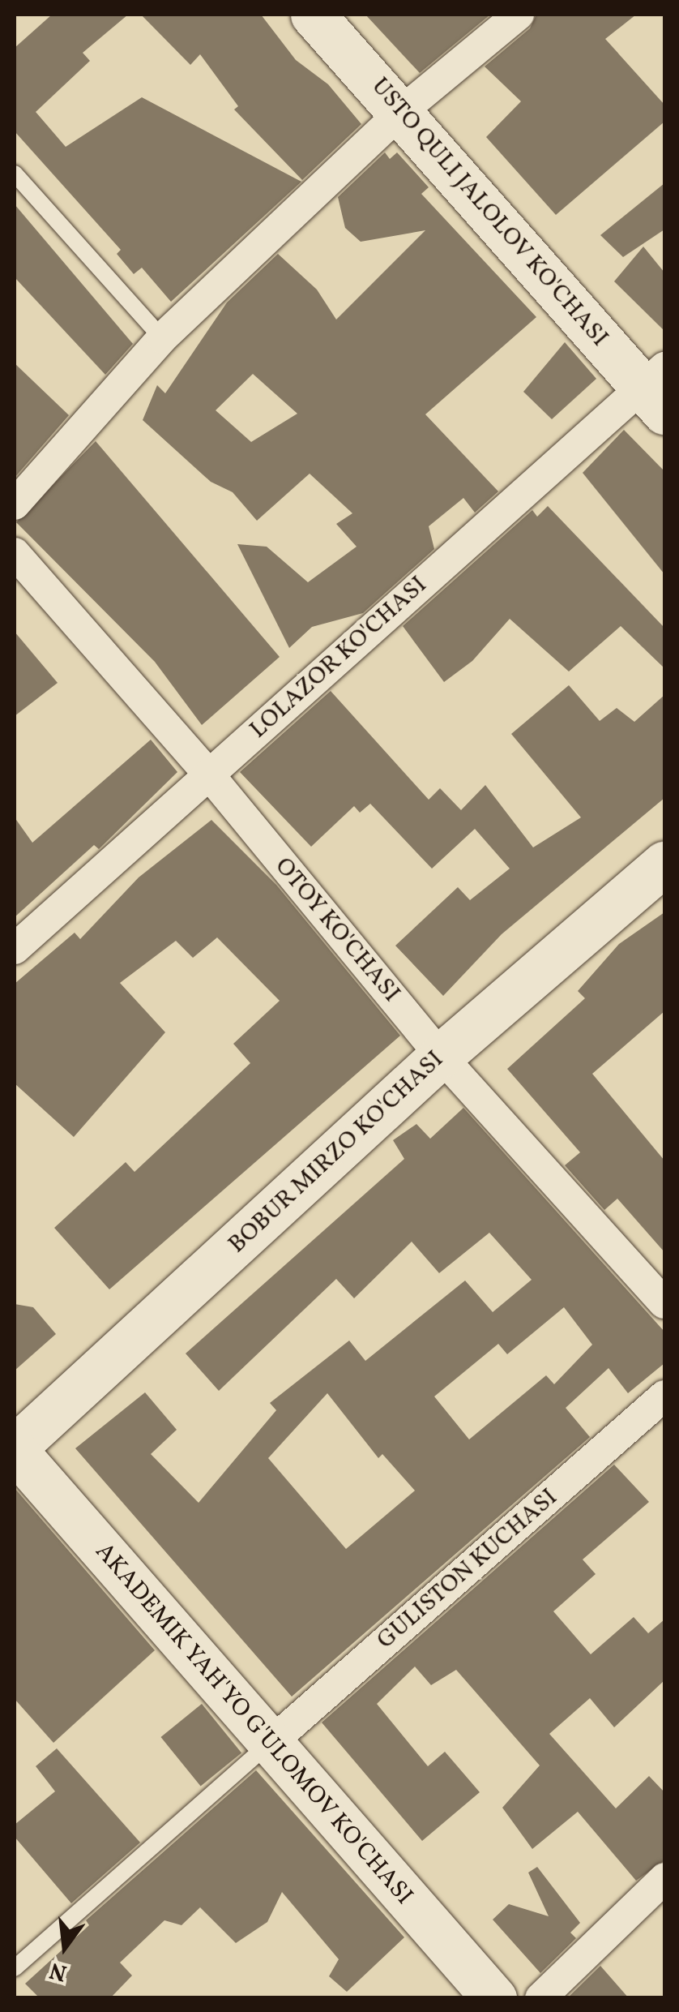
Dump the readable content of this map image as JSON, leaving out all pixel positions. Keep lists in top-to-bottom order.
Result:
{
  "streets": {
    "street": [
      "USTO QULI JALOLOV KO'CHASI",
      "LOLAZOR KO'CHASI",
      "OTOY KO'CHASI",
      "BOBUR MIRZO KO'CHASI",
      "GULISTON KUCHASI",
      "AKADEMIK YAH'YO G'ULOMOV KO'CHASI"
    ]
  },
  "crossings": [
    ["USTO QULI JALOLOV KO'CHASI", "LOLAZOR KO'CHASI"],
    ["LOLAZOR KO'CHASI", "OTOY KO'CHASI"],
    ["OTOY KO'CHASI", "BOBUR MIRZO KO'CHASI"],
    ["BOBUR MIRZO KO'CHASI", "AKADEMIK YAH'YO G'ULOMOV KO'CHASI"],
    ["GULISTON KUCHASI", "AKADEMIK YAH'YO G'ULOMOV KO'CHASI"]
  ],
  "north": "bottom"
}
